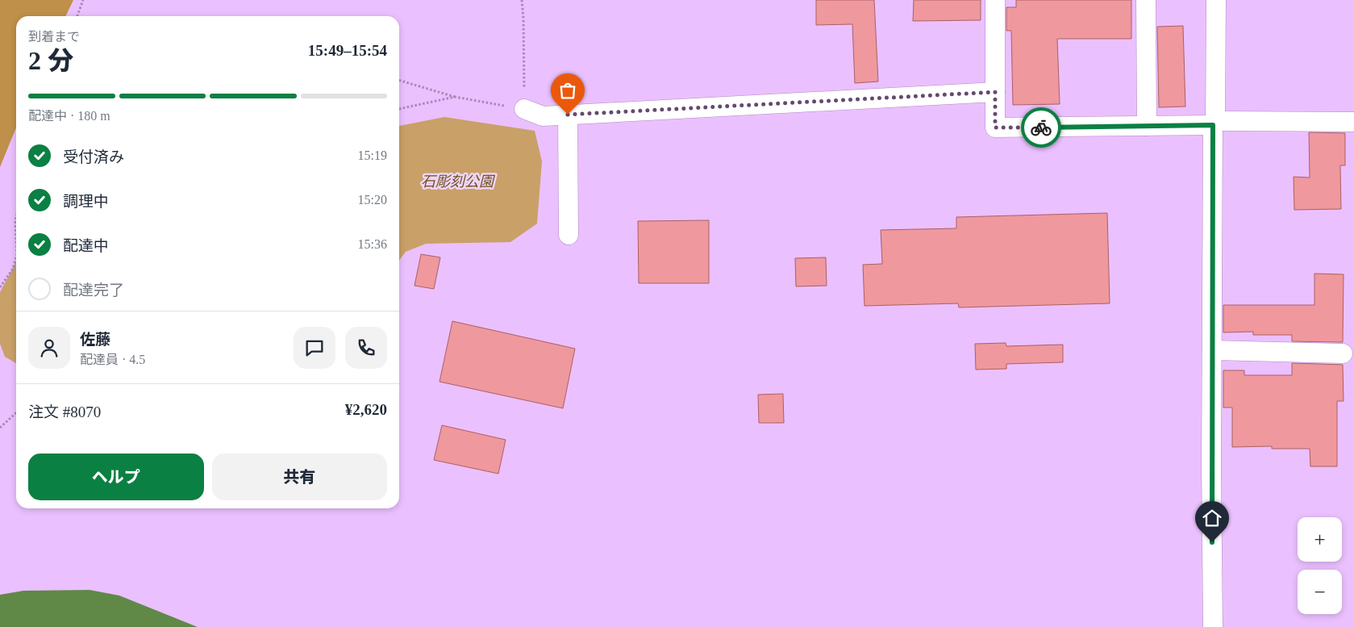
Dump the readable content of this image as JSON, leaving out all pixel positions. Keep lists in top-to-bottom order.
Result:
{
  "parks": ["石彫刻公園"],
  "page": {
    "heading": ["2 分", "到着まで", "15:49–15:54"],
    "panel": [
      "佐藤",
      "配達員 · 4.5",
      "注文 #8070",
      "¥2,620"
    ],
    "bar": "配達中 · 180 m",
    "list": [
      ["受付済み", "15:19"],
      ["調理中", "15:20"],
      ["配達中", "15:36"],
      "配達完了"
    ],
    "buttons": ["ヘルプ", "共有"],
    "map_buttons": ["+", "−"]
  }
}
